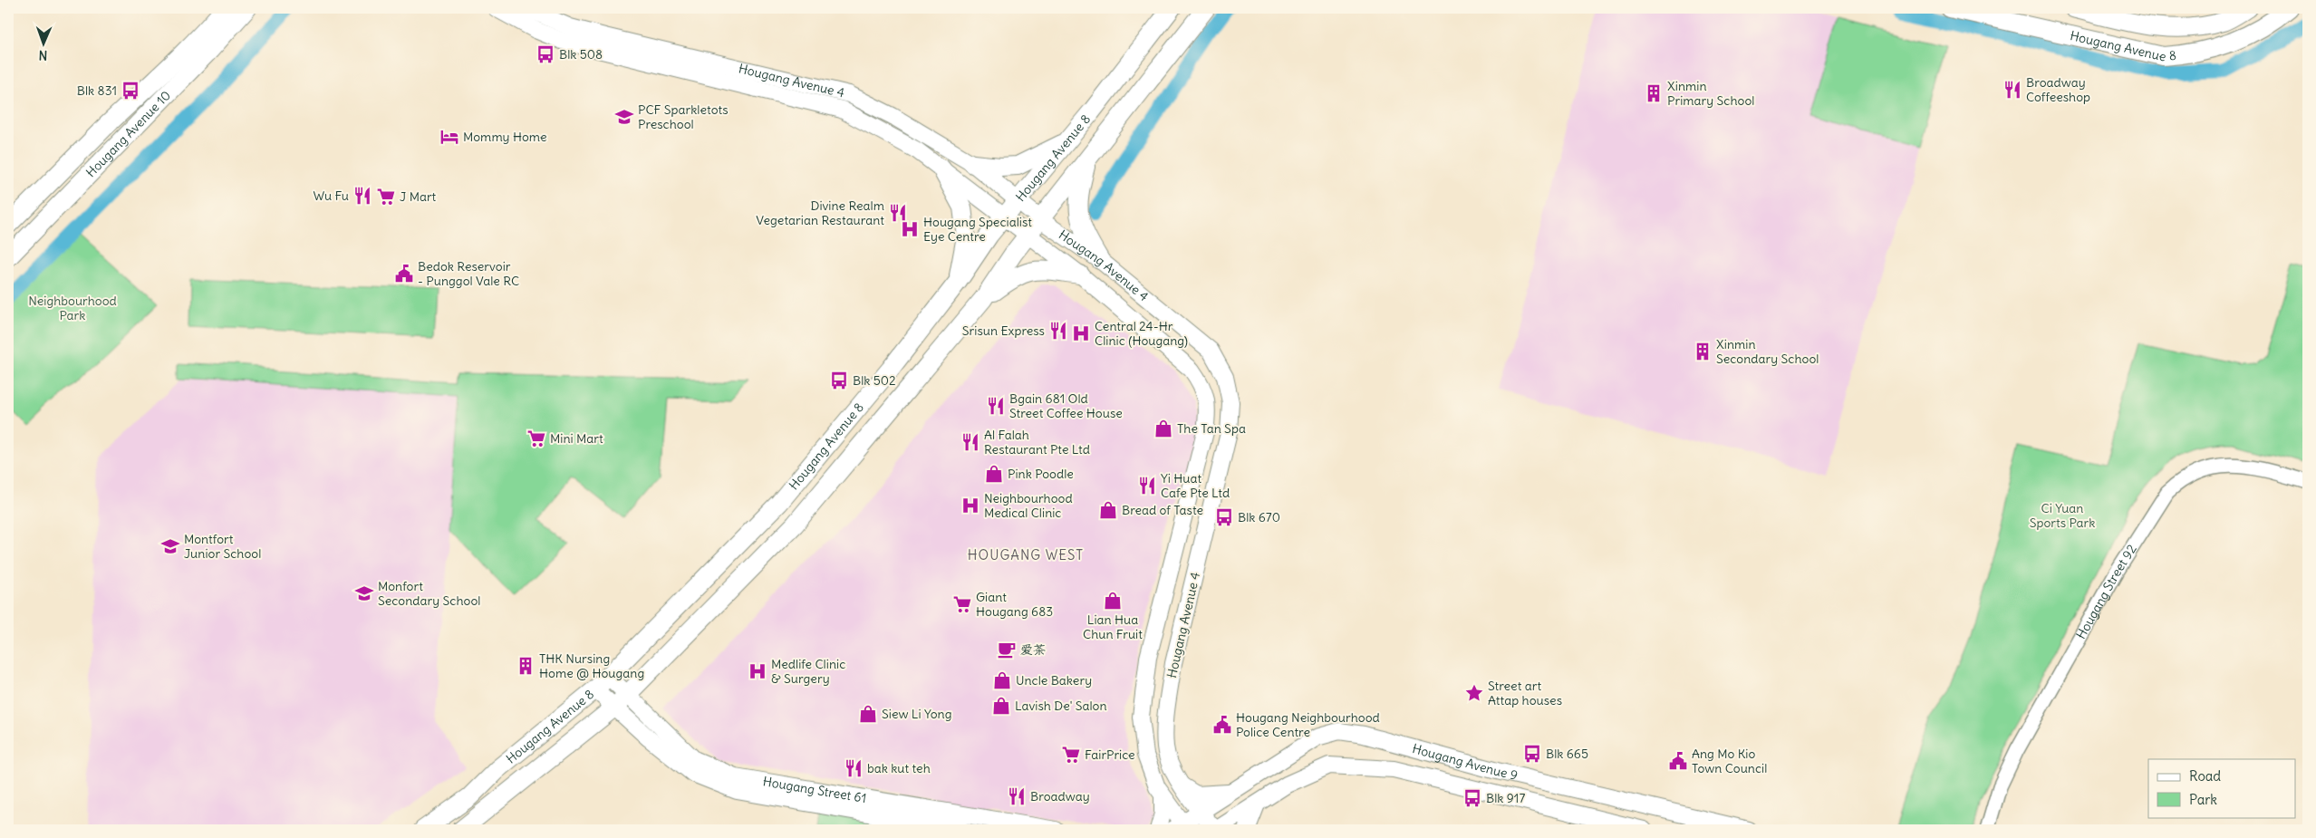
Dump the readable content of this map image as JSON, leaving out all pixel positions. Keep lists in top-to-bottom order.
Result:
{
  "streets": {
    "main road": ["Hougang Avenue 8", "Hougang Avenue 10"],
    "street": [
      "Hougang Avenue 4",
      "Hougang Street 92",
      "Hougang Avenue 9",
      "Hougang Street 61"
    ]
  },
  "crossings": [
    ["Hougang Avenue 8", "Hougang Avenue 4"],
    ["Hougang Avenue 8", "Hougang Street 61"],
    ["Hougang Avenue 4", "Hougang Avenue 9"]
  ],
  "districts": ["HOUGANG WEST"],
  "parks": ["Neighbourhood Park", "Ci Yuan Sports Park"],
  "places": {
    "bus stop": [
      "Blk 508",
      "Blk 831",
      "Blk 502",
      "Blk 670",
      "Blk 665",
      "Blk 917"
    ],
    "restaurant": [
      "Broadway Coffeeshop",
      "Wu Fu",
      "Divine Realm Vegetarian Restaurant",
      "Srisun Express",
      "Bgain 681 Old Street Coffee House",
      "Al Falah Restaurant Pte Ltd",
      "Yi Huat Cafe Pte Ltd",
      "bak kut teh",
      "Broadway"
    ],
    "building": ["Xinmin Primary School", "Xinmin Secondary School", "THK Nursing Home @ Hougang"],
    "school or university": ["PCF Sparkletots Preschool", "Montfort Junior School", "Monfort Secondary School"],
    "hotel": ["Mommy Home"],
    "supermarket": [
      "J Mart",
      "Mini Mart",
      "Giant Hougang 683",
      "FairPrice"
    ],
    "hospital": [
      "Hougang Specialist Eye Centre",
      "Central 24-Hr Clinic (Hougang)",
      "Neighbourhood Medical Clinic",
      "Medlife Clinic & Surgery"
    ],
    "public building": ["Bedok Reservoir - Punggol Vale RC", "Hougang Neighbourhood Police Centre", "Ang Mo Kio Town Council"],
    "shop": [
      "The Tan Spa",
      "Pink Poodle",
      "Bread of Taste",
      "Lian Hua Chun Fruit",
      "Uncle Bakery",
      "Lavish De' Salon",
      "Siew Li Yong"
    ],
    "cafe": ["爱茶"],
    "place": ["Street art Attap houses"]
  },
  "legend": ["Road", "Park"],
  "north": "bottom"
}
